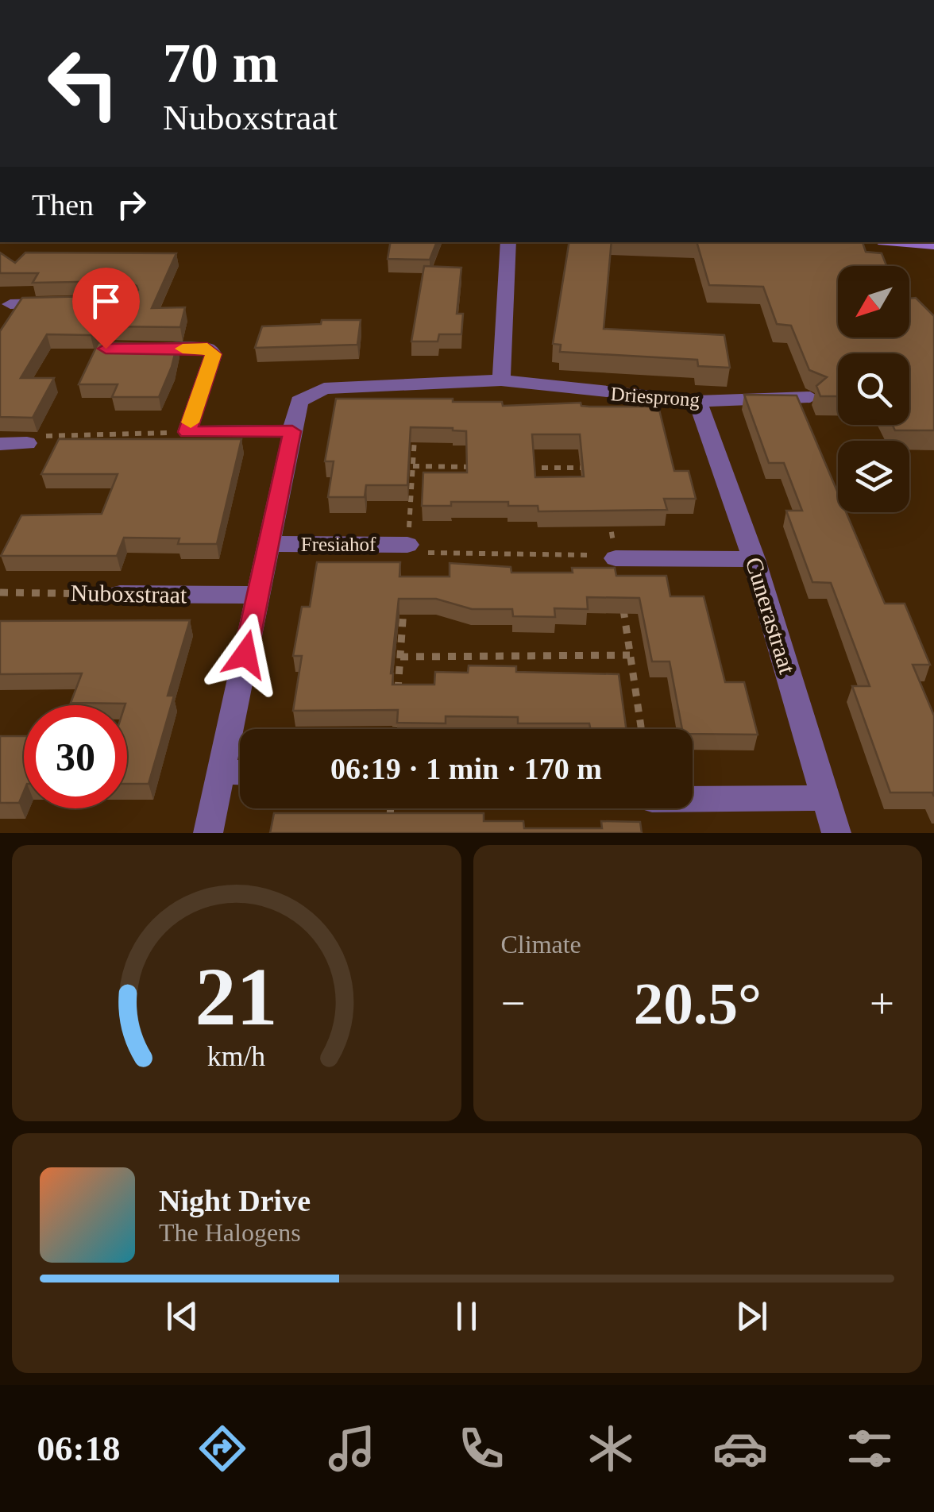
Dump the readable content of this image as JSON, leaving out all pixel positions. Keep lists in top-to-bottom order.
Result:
{
  "streets": {
    "street": [
      "Driesprong",
      "Fresiahof",
      "Nuboxstraat",
      "Cunerastraat"
    ]
  },
  "crossings": [
    ["Driesprong", "Cunerastraat"]
  ],
  "north": "bottom left",
  "page": {
    "turn": ["70 m", "Nuboxstraat"],
    "then": "Then",
    "limit": "30",
    "trip": "06:19 · 1 min · 170 m",
    "tile": "Climate",
    "heat": ["−", "20.5°", "+"],
    "song": ["Night Drive", "The Halogens"],
    "tabs": "06:18",
    "gauge": ["21", "km/h"]
  }
}
